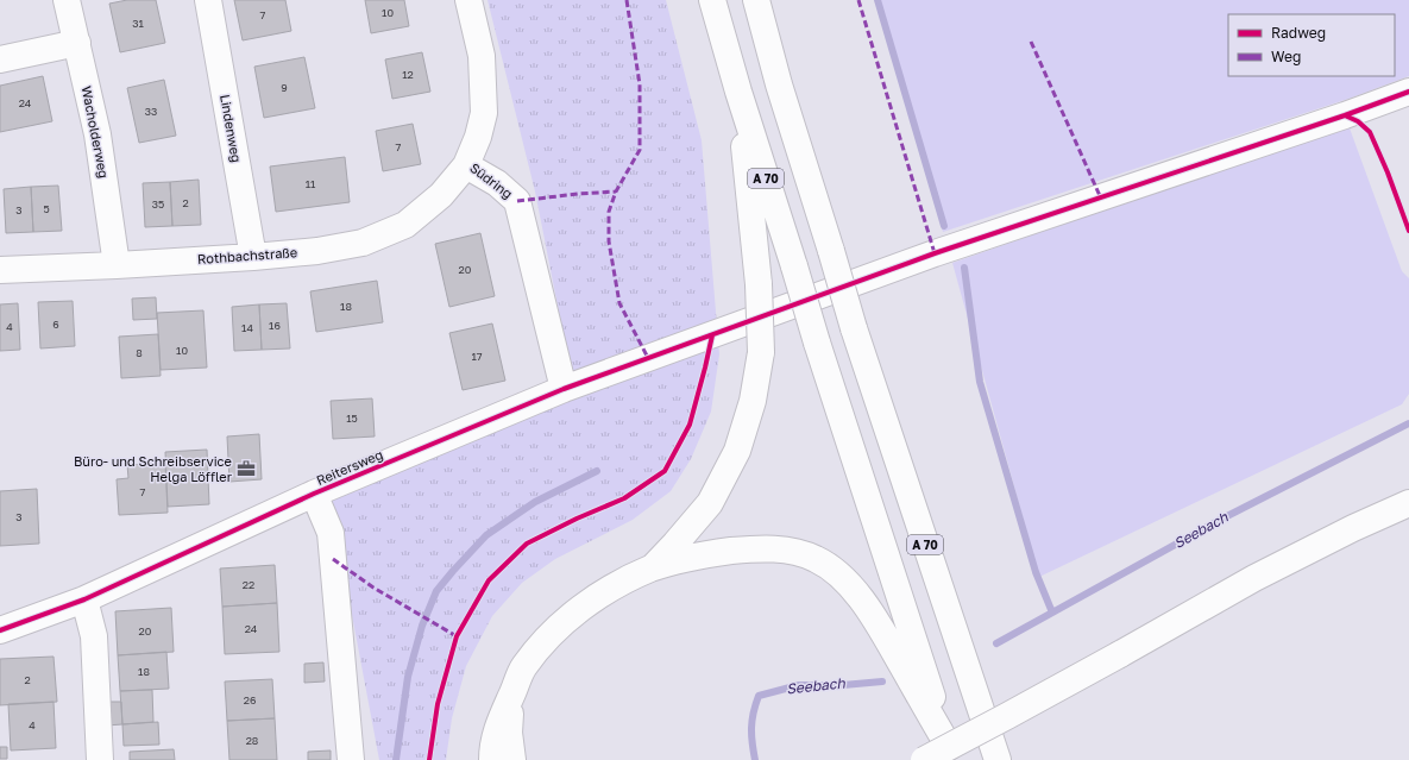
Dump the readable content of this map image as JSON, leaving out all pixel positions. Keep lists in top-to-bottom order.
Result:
{
  "streets": {
    "main road": [
      "Lindenweg",
      "Wacholderweg",
      "A 70",
      "Südring",
      "Rothbachstraße",
      "Reitersweg"
    ]
  },
  "crossings": [
    ["Lindenweg", "Rothbachstraße"],
    ["Wacholderweg", "Rothbachstraße"],
    ["Südring", "Rothbachstraße"],
    ["Südring", "Reitersweg"]
  ],
  "water": ["Seebach"],
  "places": {
    "office": ["Büro- und Schreibservice Helga Löffler"]
  },
  "house_numbers": [
    "10",
    "7",
    "31",
    "12",
    "9",
    "24",
    "33",
    "7",
    "11",
    "2",
    "35",
    "5",
    "3",
    "20",
    "18",
    "6",
    "16",
    "4",
    "14",
    "10",
    "8",
    "17",
    "15",
    "7",
    "3",
    "22",
    "24",
    "20",
    "18",
    "2",
    "26",
    "4",
    "28"
  ],
  "legend": ["Radweg", "Weg"]
}
